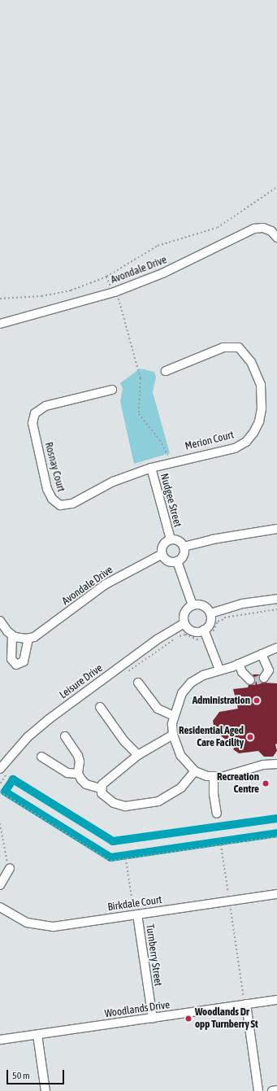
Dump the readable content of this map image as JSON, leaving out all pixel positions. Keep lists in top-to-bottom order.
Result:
{
  "streets": {
    "street": [
      "Avondale Drive",
      "Merion Court",
      "Rosnay Court",
      "Nudgee Street",
      "Leisure Drive",
      "Birkdale Court",
      "Turnberry Street",
      "Woodlands Drive"
    ]
  },
  "crossings": [
    ["Avondale Drive", "Nudgee Street"],
    ["Merion Court", "Rosnay Court"],
    ["Merion Court", "Nudgee Street"],
    ["Rosnay Court", "Nudgee Street"],
    ["Birkdale Court", "Turnberry Street"],
    ["Turnberry Street", "Woodlands Drive"]
  ],
  "places": [
    "Administration",
    "Residential Aged Care Facility",
    "Recreation Centre",
    "Woodlands Dr opp Turnberry St"
  ],
  "scale_bar": "50 m"
}
